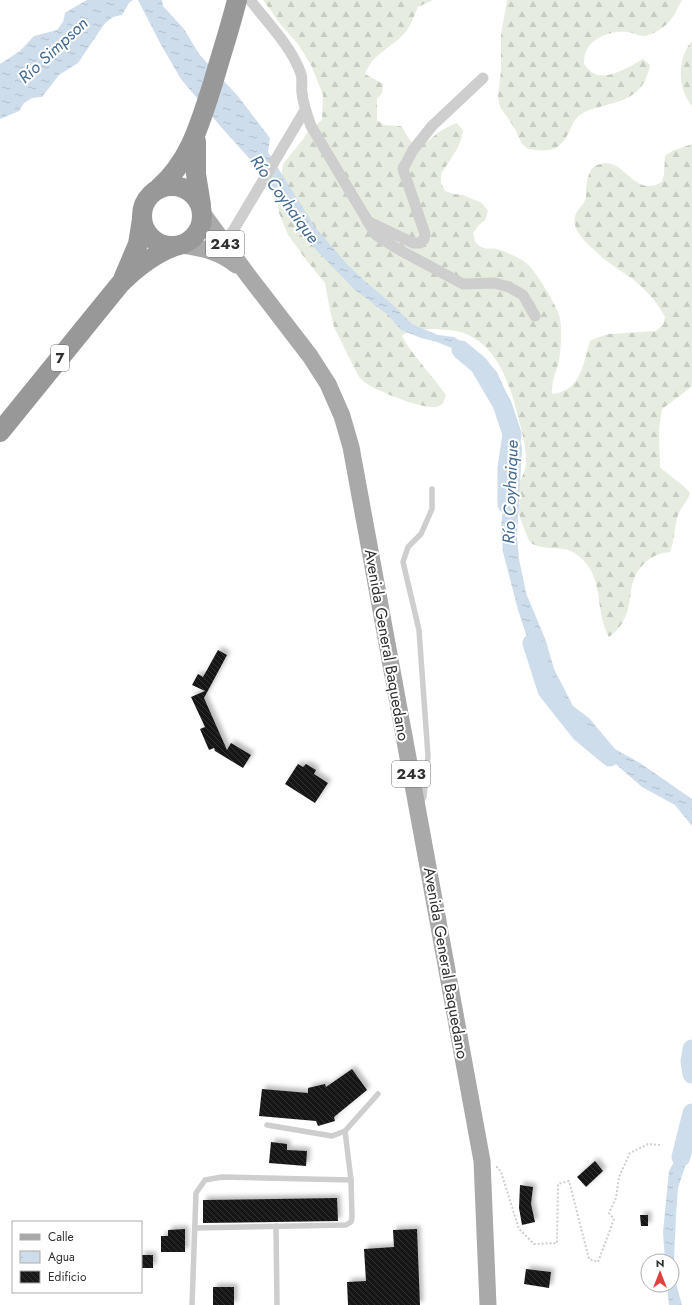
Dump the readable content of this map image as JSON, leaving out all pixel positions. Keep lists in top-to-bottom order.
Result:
{
  "streets": {
    "highway": ["7"],
    "main road": ["243", "Avenida General Baquedano"]
  },
  "crossings": [
    ["7", "Avenida General Baquedano"]
  ],
  "water": ["Río Simpson", "Río Coyhaique"],
  "legend": ["Calle", "Agua", "Edificio"],
  "north": "top"
}
